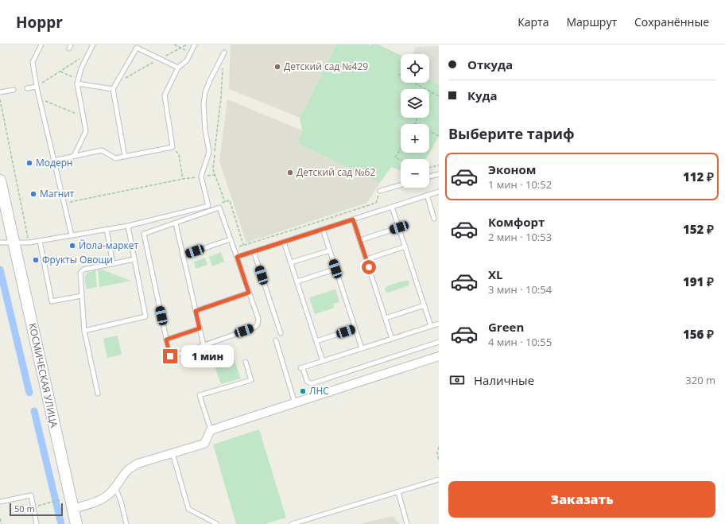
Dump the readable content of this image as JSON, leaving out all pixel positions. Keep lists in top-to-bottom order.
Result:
{
  "streets": {
    "street": ["КОСМИЧЕСКАЯ УЛИЦА"]
  },
  "places": [
    "Детский сад №429",
    "Модерн",
    "Детский сад №62",
    "Магнит",
    "Йола-маркет",
    "Фрукты Овощи",
    "ЛНС"
  ],
  "scale_bar": "50 m",
  "page": {
    "header": "Hoppr",
    "nav": ["Карта", "Маршрут", "Сохранённые"],
    "banner": ["Откуда", "Куда"],
    "map_buttons": ["+", "−"],
    "heading": "Выберите тариф",
    "list": [
      {
        "name": "Эконом",
        "note": "1 мин · 10:52",
        "value": "112 ₽"
      },
      {
        "name": "Комфорт",
        "note": "2 мин · 10:53",
        "value": "152 ₽"
      },
      {
        "name": "XL",
        "note": "3 мин · 10:54",
        "value": "191 ₽"
      },
      {
        "name": "Green",
        "note": "4 мин · 10:55",
        "value": "156 ₽"
      }
    ],
    "bubble": "1 мин",
    "pay": ["Наличные", "320 m"],
    "buttons": "Заказать",
    "scale": "50 m"
  }
}
